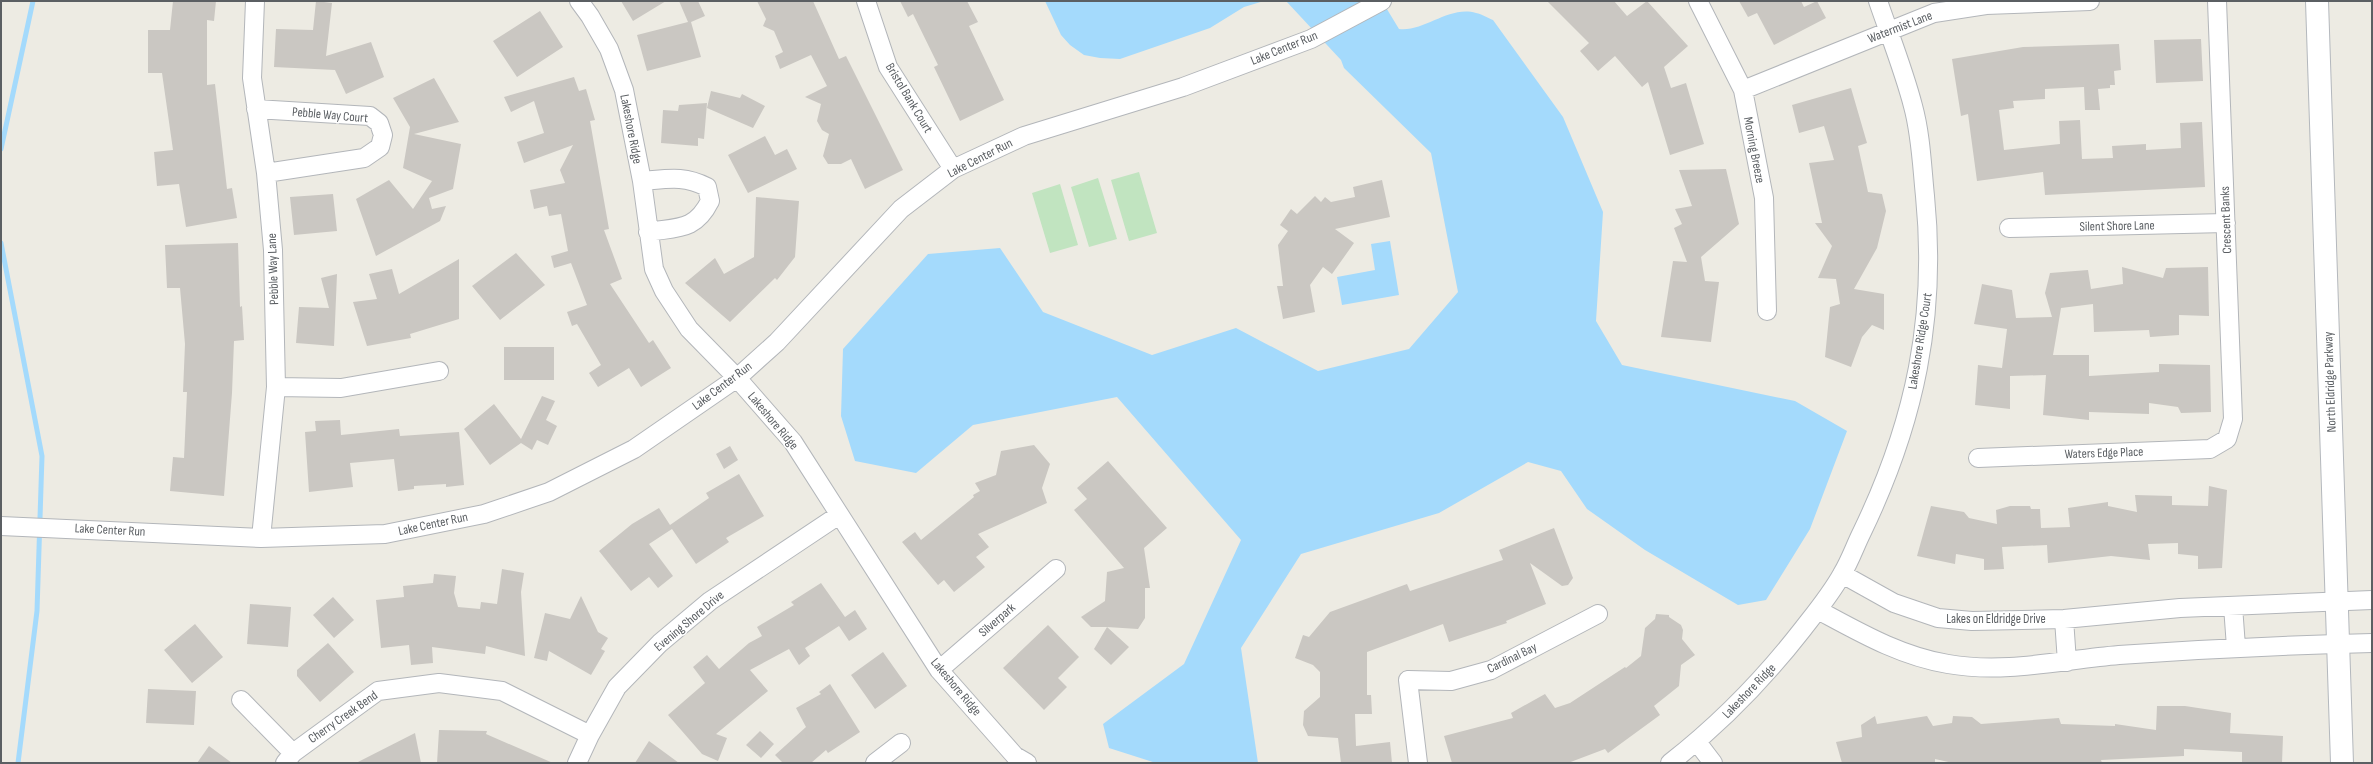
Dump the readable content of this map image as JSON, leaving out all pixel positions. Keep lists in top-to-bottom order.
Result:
{
  "streets": {
    "main road": ["North Eldridge Parkway"],
    "street": [
      "Watermist Lane",
      "Lake Center Run",
      "Bristol Bank Court",
      "Pebble Way Court",
      "Lakeshore Ridge",
      "Morning Breeze",
      "Crescent Banks",
      "Silent Shore Lane",
      "Pebble Way Lane",
      "Lakeshore Ridge Court",
      "Waters Edge Place",
      "Lakes on Eldridge Drive",
      "Silverpark",
      "Evening Shore Drive",
      "Cardinal Bay",
      "Cherry Creek Bend"
    ]
  },
  "crossings": [
    ["Watermist Lane", "Morning Breeze"],
    ["Watermist Lane", "Lakeshore Ridge Court"],
    ["Lake Center Run", "Bristol Bank Court"],
    ["Lake Center Run", "Lakeshore Ridge"],
    ["Lake Center Run", "Pebble Way Lane"],
    ["Pebble Way Court", "Pebble Way Lane"],
    ["Lakeshore Ridge", "Lakeshore Ridge Court"],
    ["Lakeshore Ridge", "Silverpark"],
    ["Lakeshore Ridge", "Evening Shore Drive"],
    ["Crescent Banks", "Silent Shore Lane"],
    ["Crescent Banks", "Waters Edge Place"],
    ["Lakeshore Ridge Court", "Lakes on Eldridge Drive"],
    ["North Eldridge Parkway", "Lakes on Eldridge Drive"],
    ["Evening Shore Drive", "Cherry Creek Bend"]
  ]
}
